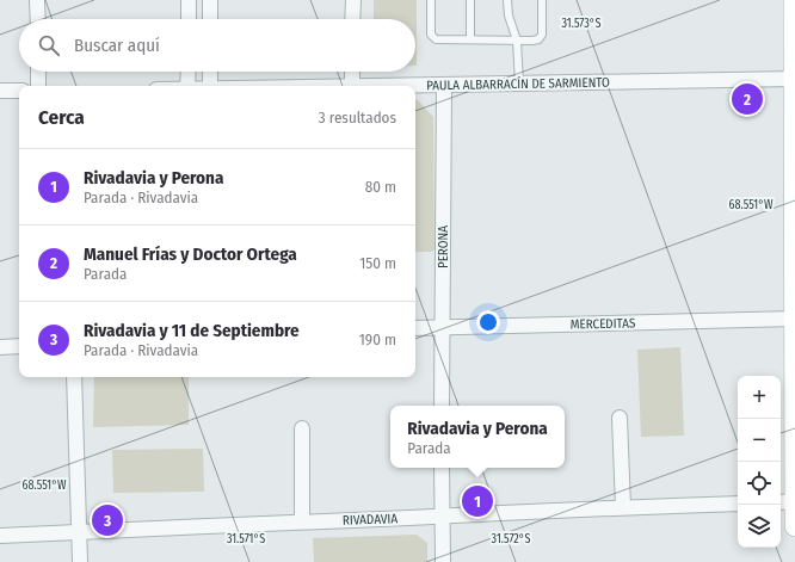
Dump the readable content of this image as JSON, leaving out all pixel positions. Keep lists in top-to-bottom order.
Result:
{
  "streets": {
    "street": [
      "PAULA ALBARRACÍN DE SARMIENTO",
      "PERONA",
      "MERCEDITAS",
      "RIVADAVIA"
    ]
  },
  "crossings": [
    ["PAULA ALBARRACÍN DE SARMIENTO", "PERONA"],
    ["PERONA", "MERCEDITAS"]
  ],
  "page": {
    "search": "Buscar aquí",
    "pins": ["2", "1", "3"],
    "heading": ["Cerca", "3 resultados"],
    "list": [
      {
        "mark": "1",
        "name": "Rivadavia y Perona",
        "note": "Parada · Rivadavia",
        "value": "80 m"
      },
      {
        "mark": "2",
        "name": "Manuel Frías y Doctor Ortega",
        "note": "Parada",
        "value": "150 m"
      },
      {
        "mark": "3",
        "name": "Rivadavia y 11 de Septiembre",
        "note": "Parada · Rivadavia",
        "value": "190 m"
      }
    ],
    "map_buttons": ["+", "−"],
    "popup": ["Rivadavia y Perona", "Parada"]
  },
  "coordinates": [
    "31.573°S",
    "68.551°W",
    "31.571°S",
    "31.572°S"
  ]
}
